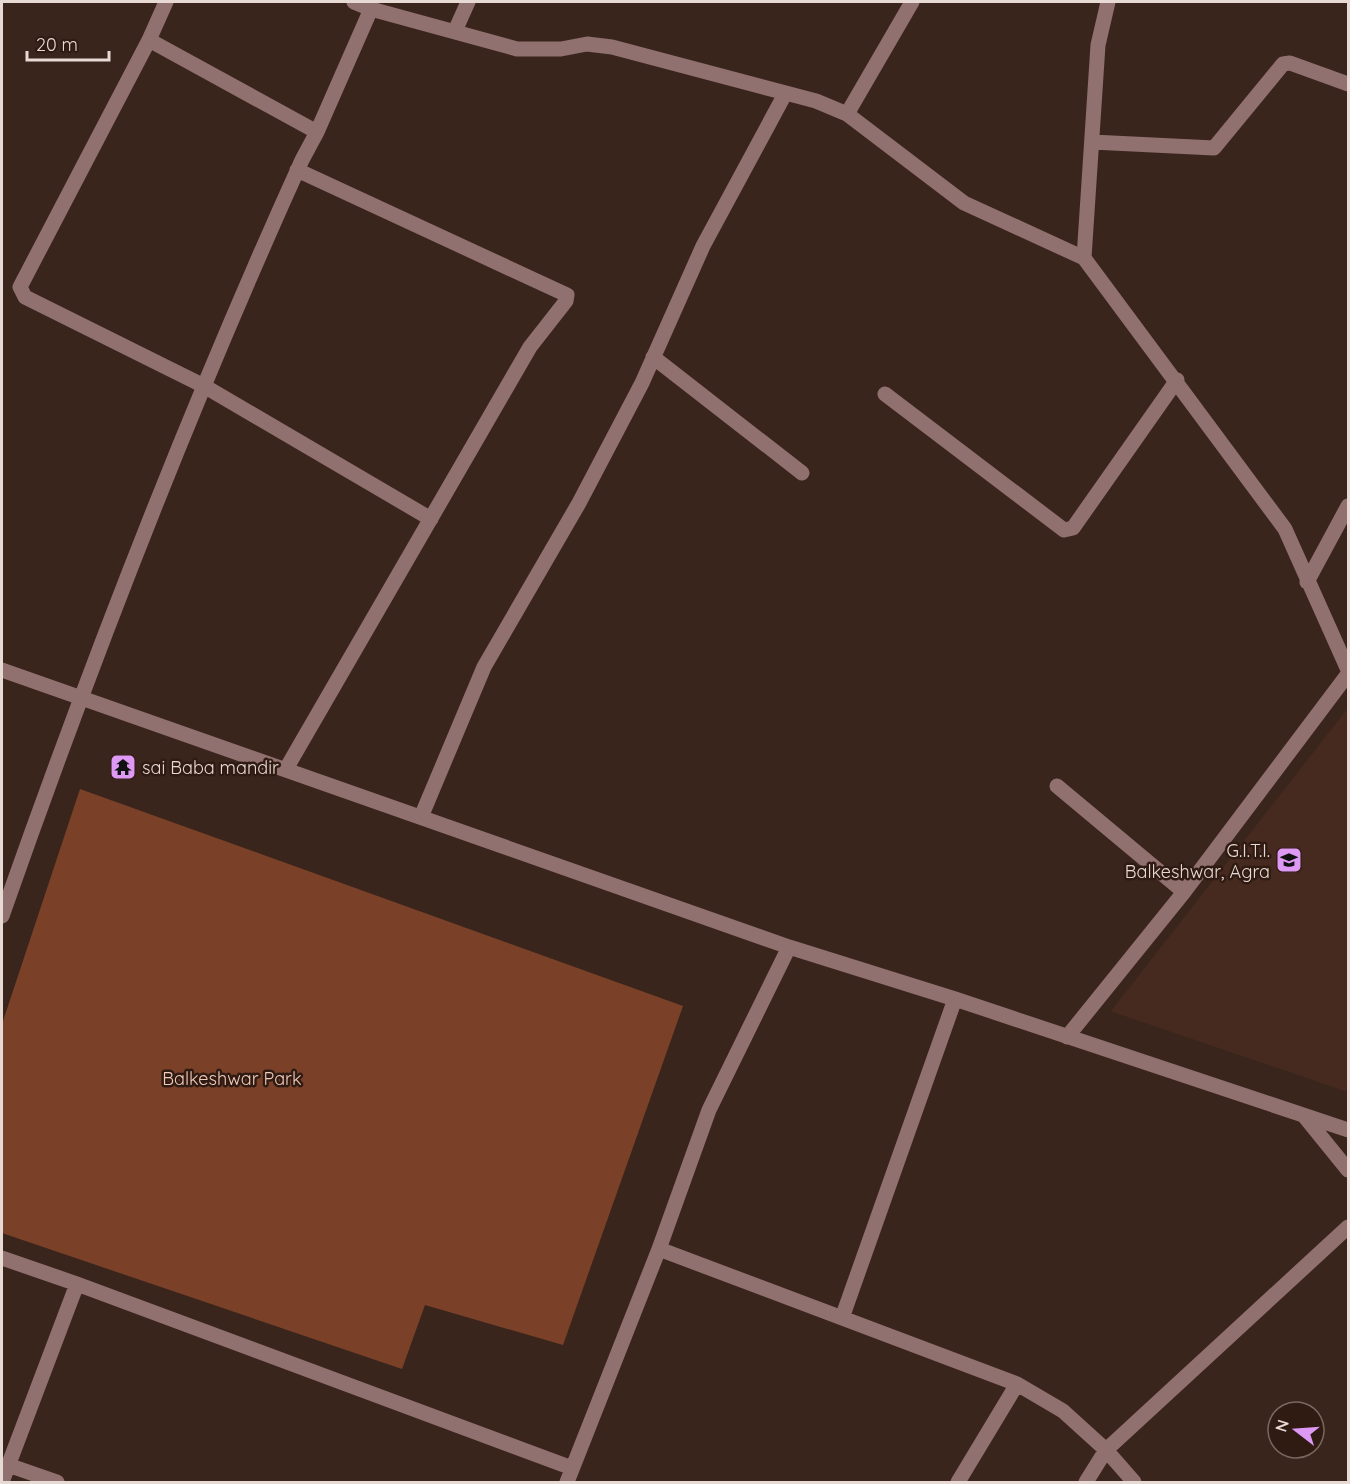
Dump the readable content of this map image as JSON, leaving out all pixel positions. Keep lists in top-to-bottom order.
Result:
{
  "parks": ["Balkeshwar Park"],
  "places": {
    "temple": ["sai Baba mandir"],
    "school or university": ["G.I.T.I. Balkeshwar, Agra"]
  },
  "scale_bar": "20 m",
  "north": "left"
}
